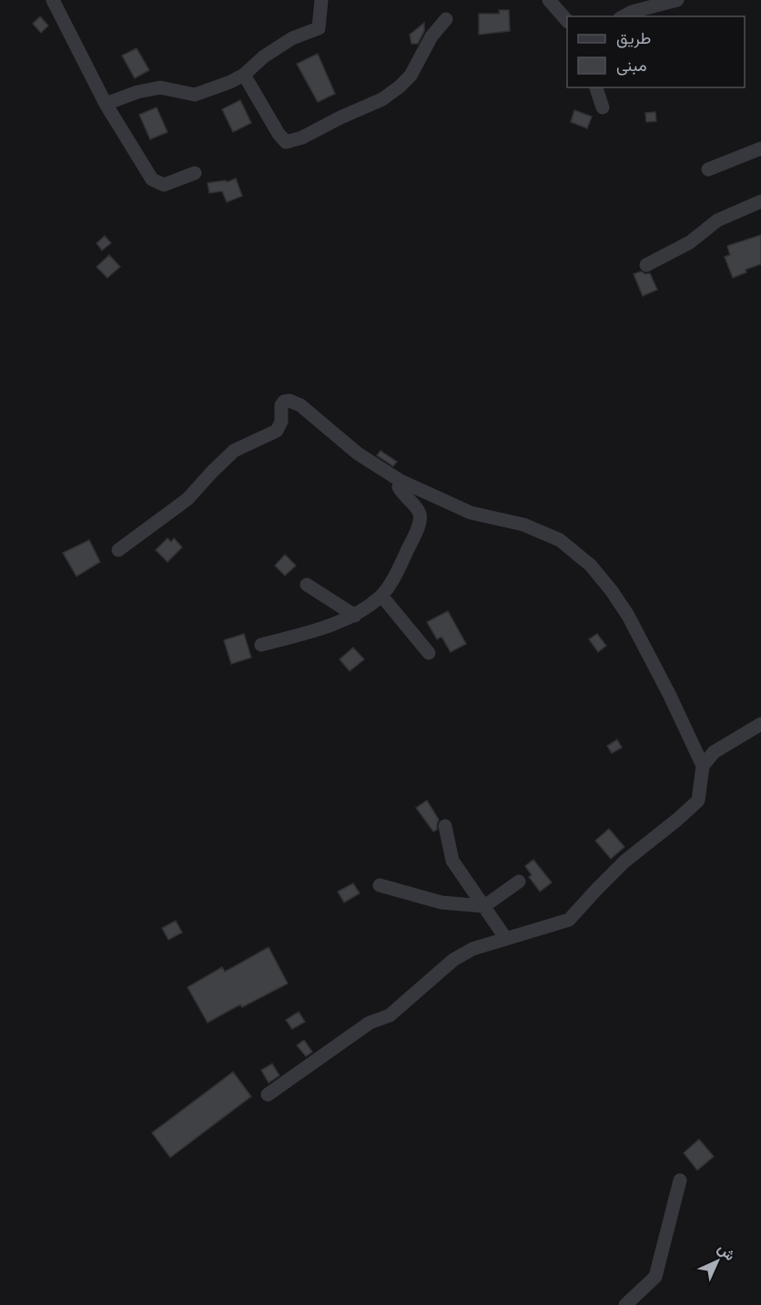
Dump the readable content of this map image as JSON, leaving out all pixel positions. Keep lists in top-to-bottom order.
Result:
{
  "legend": ["طريق", "مبنى"],
  "north": "top right"
}
